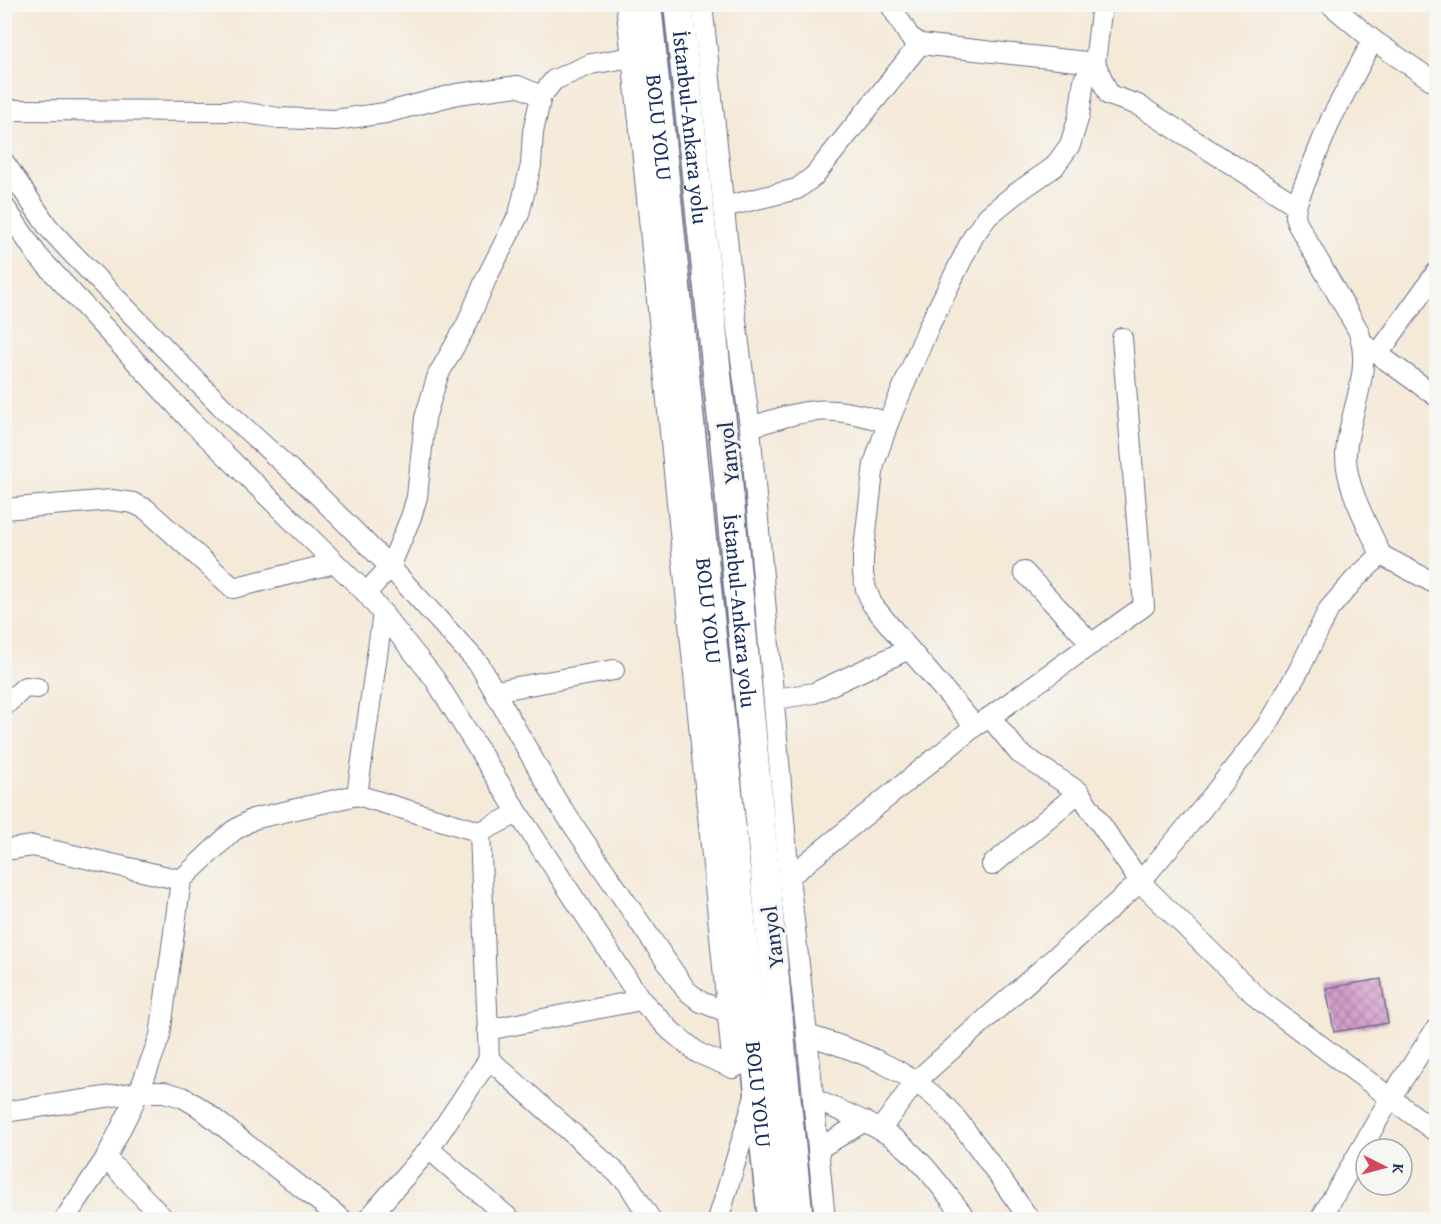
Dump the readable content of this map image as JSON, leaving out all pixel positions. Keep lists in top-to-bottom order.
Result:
{
  "streets": {
    "highway": ["BOLU YOLU", "İstanbul-Ankara yolu"],
    "street": ["Yanyol"]
  },
  "north": "right"
}
